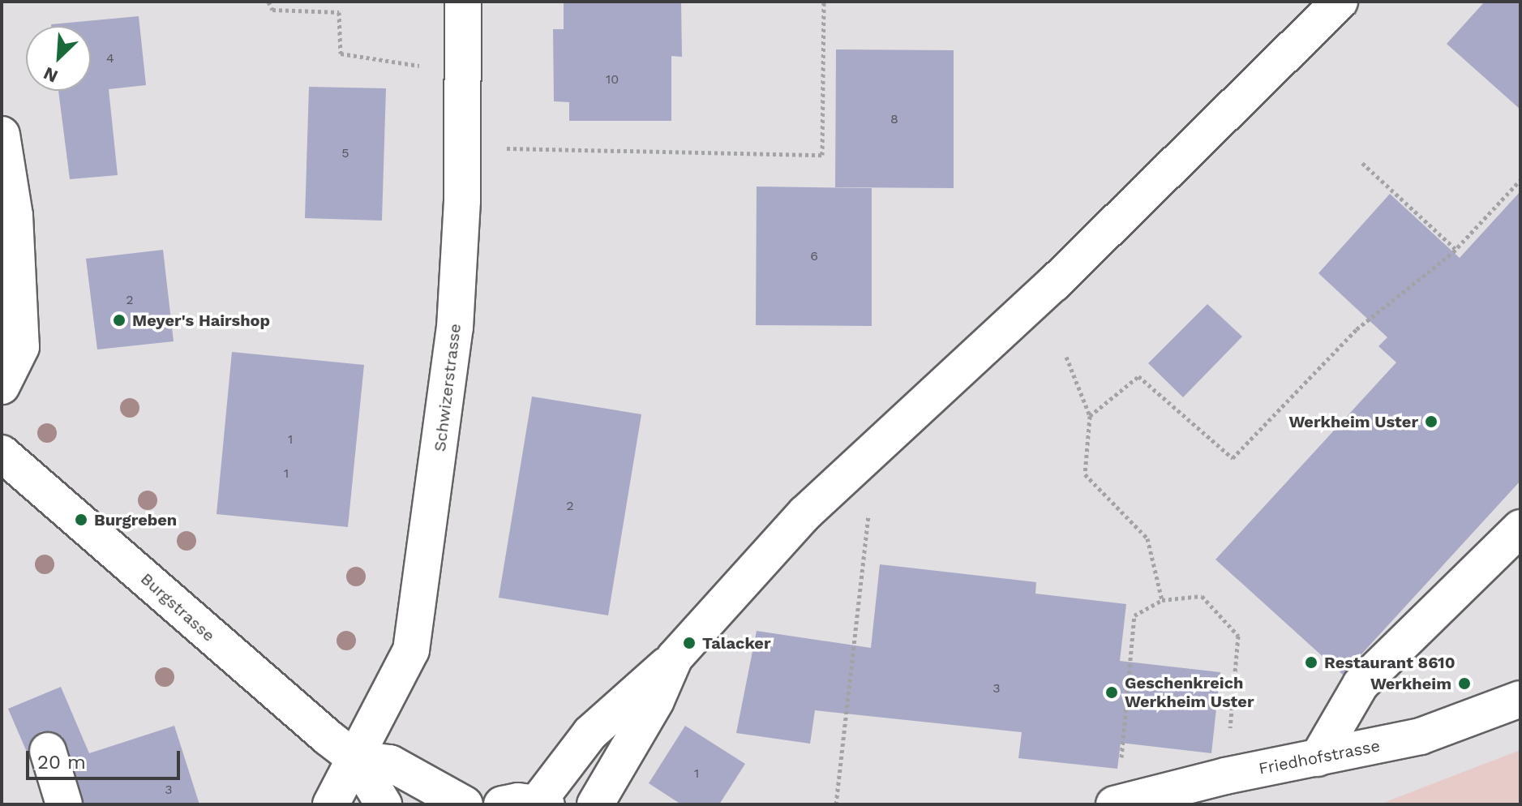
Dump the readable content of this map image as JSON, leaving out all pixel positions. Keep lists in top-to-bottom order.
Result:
{
  "streets": {
    "street": ["Schwizerstrasse", "Burgstrasse", "Friedhofstrasse"]
  },
  "crossings": [
    ["Schwizerstrasse", "Burgstrasse"]
  ],
  "places": [
    "Meyer's Hairshop",
    "Werkheim Uster",
    "Burgreben",
    "Talacker",
    "Restaurant 8610",
    "Werkheim",
    "Geschenkreich Werkheim Uster"
  ],
  "house_numbers": [
    "4",
    "10",
    "8",
    "5",
    "6",
    "2",
    "1",
    "1",
    "2",
    "3",
    "1",
    "3"
  ],
  "scale_bar": "20 m",
  "north": "bottom left"
}
